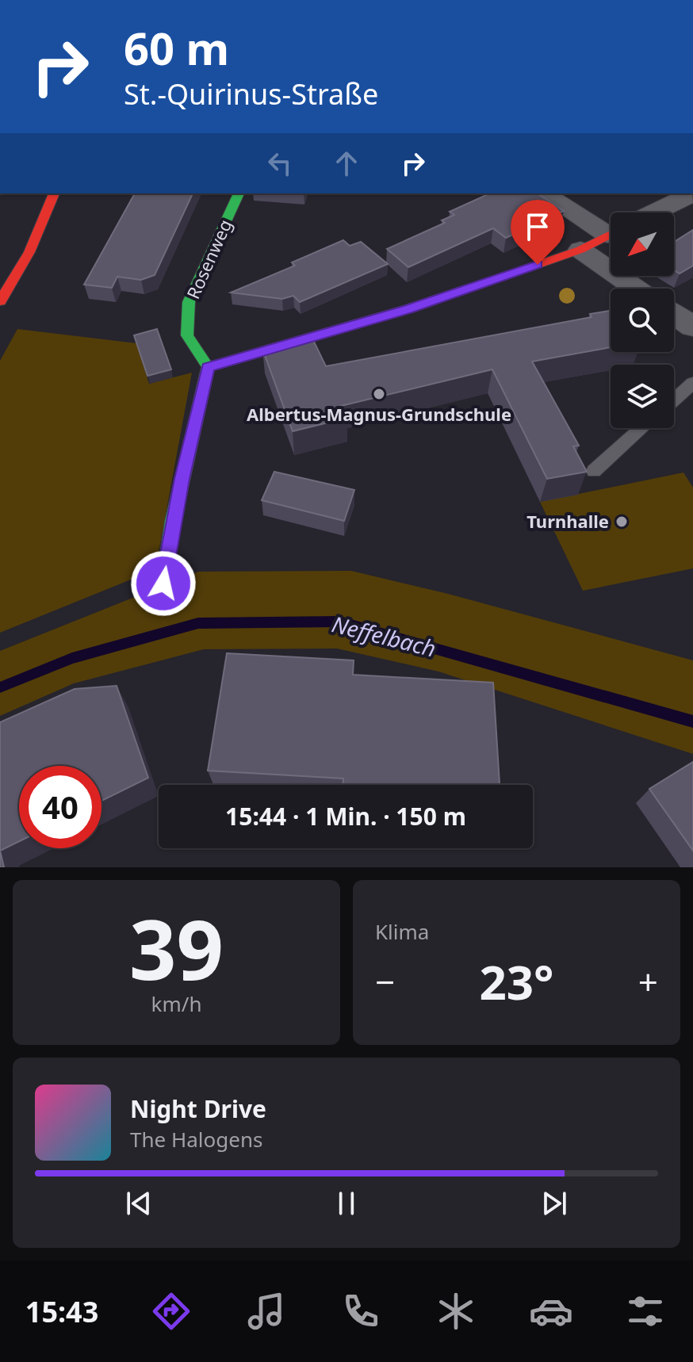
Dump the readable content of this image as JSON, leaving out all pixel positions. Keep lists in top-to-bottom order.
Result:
{
  "streets": {
    "street": ["Rosenweg"]
  },
  "water": ["Neffelbach"],
  "places": ["Albertus-Magnus-Grundschule", "Turnhalle"],
  "north": "bottom left",
  "page": {
    "turn": ["60 m", "St.-Quirinus-Straße"],
    "limit": "40",
    "trip": "15:44 · 1 Min. · 150 m",
    "tile": [
      ["39", "km/h"],
      "Klima"
    ],
    "heat": ["−", "23°", "+"],
    "song": ["Night Drive", "The Halogens"],
    "tabs": "15:43"
  }
}
